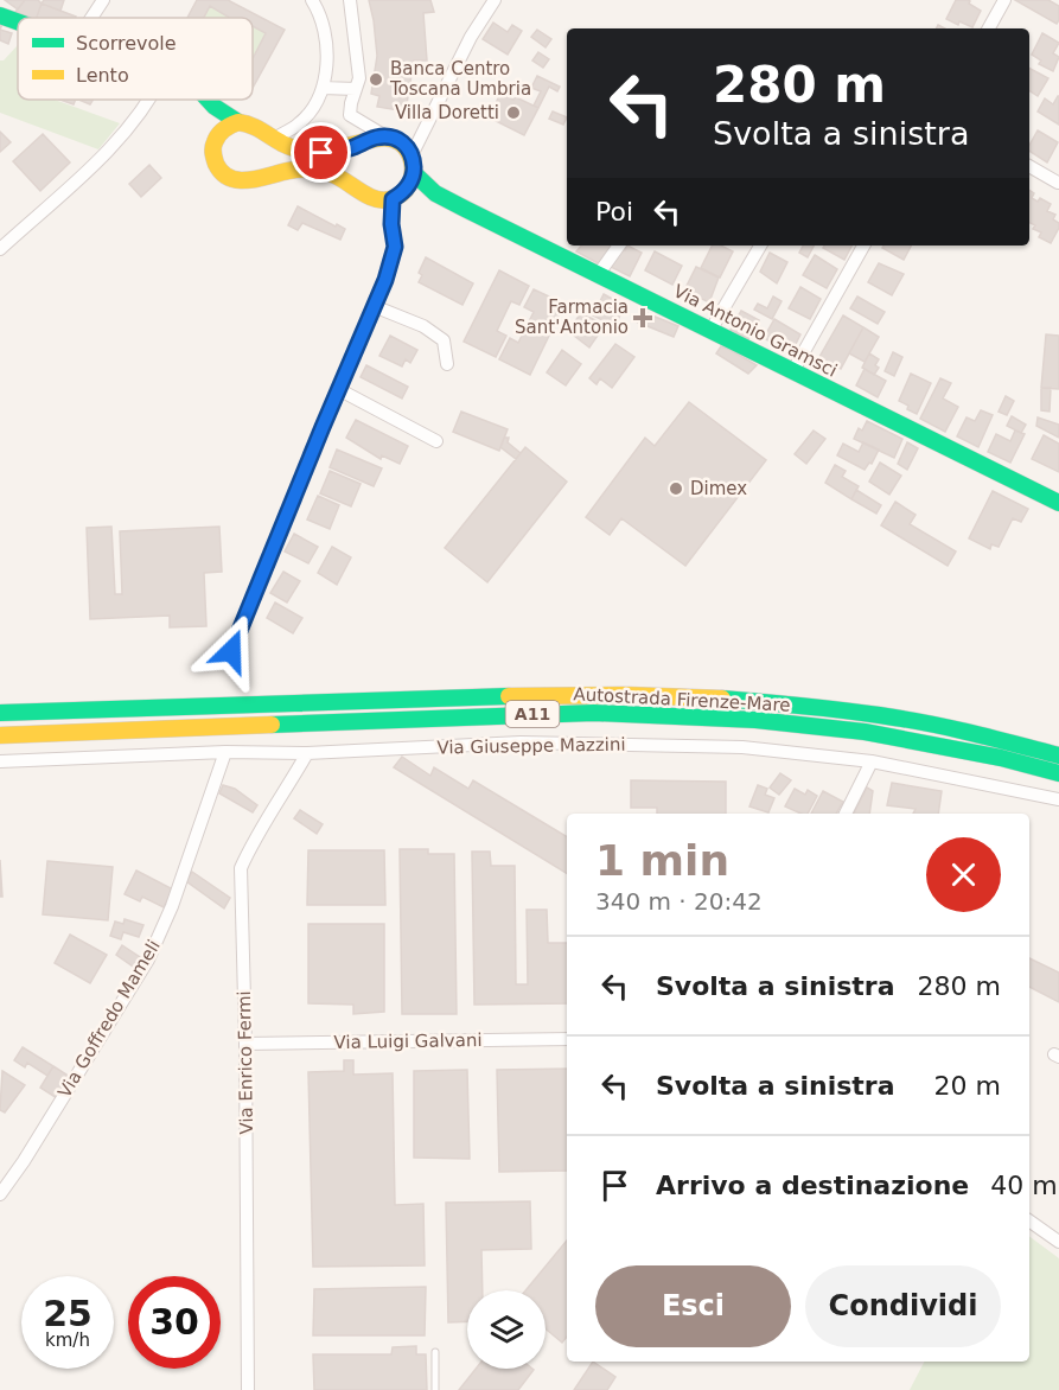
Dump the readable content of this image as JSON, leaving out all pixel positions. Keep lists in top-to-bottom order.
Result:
{
  "streets": {
    "main road": ["Via Antonio Gramsci", "Autostrada Firenze-Mare", "A11"],
    "street": [
      "Via Giuseppe Mazzini",
      "Via Goffredo Mameli",
      "Via Luigi Galvani",
      "Via Enrico Fermi"
    ]
  },
  "crossings": [
    ["Via Giuseppe Mazzini", "Via Goffredo Mameli"],
    ["Via Giuseppe Mazzini", "Via Enrico Fermi"],
    ["Via Luigi Galvani", "Via Enrico Fermi"]
  ],
  "places": {
    "other": ["Banca Centro Toscana Umbria", "Villa Doretti", "Dimex"],
    "health": ["Farmacia Sant'Antonio"]
  },
  "legend": ["Scorrevole", "Lento"],
  "page": {
    "turn": ["280 m", "Svolta a sinistra"],
    "then": "Poi",
    "heading": ["1 min", "340 m · 20:42"],
    "list": [
      {
        "name": "Svolta a sinistra",
        "value": "280 m"
      },
      {
        "name": "Svolta a sinistra",
        "value": "20 m"
      },
      {
        "name": "Arrivo a destinazione",
        "value": "40 m"
      }
    ],
    "buttons": ["Esci", "Condividi"],
    "speed": "25 km/h",
    "limit": "30"
  }
}
